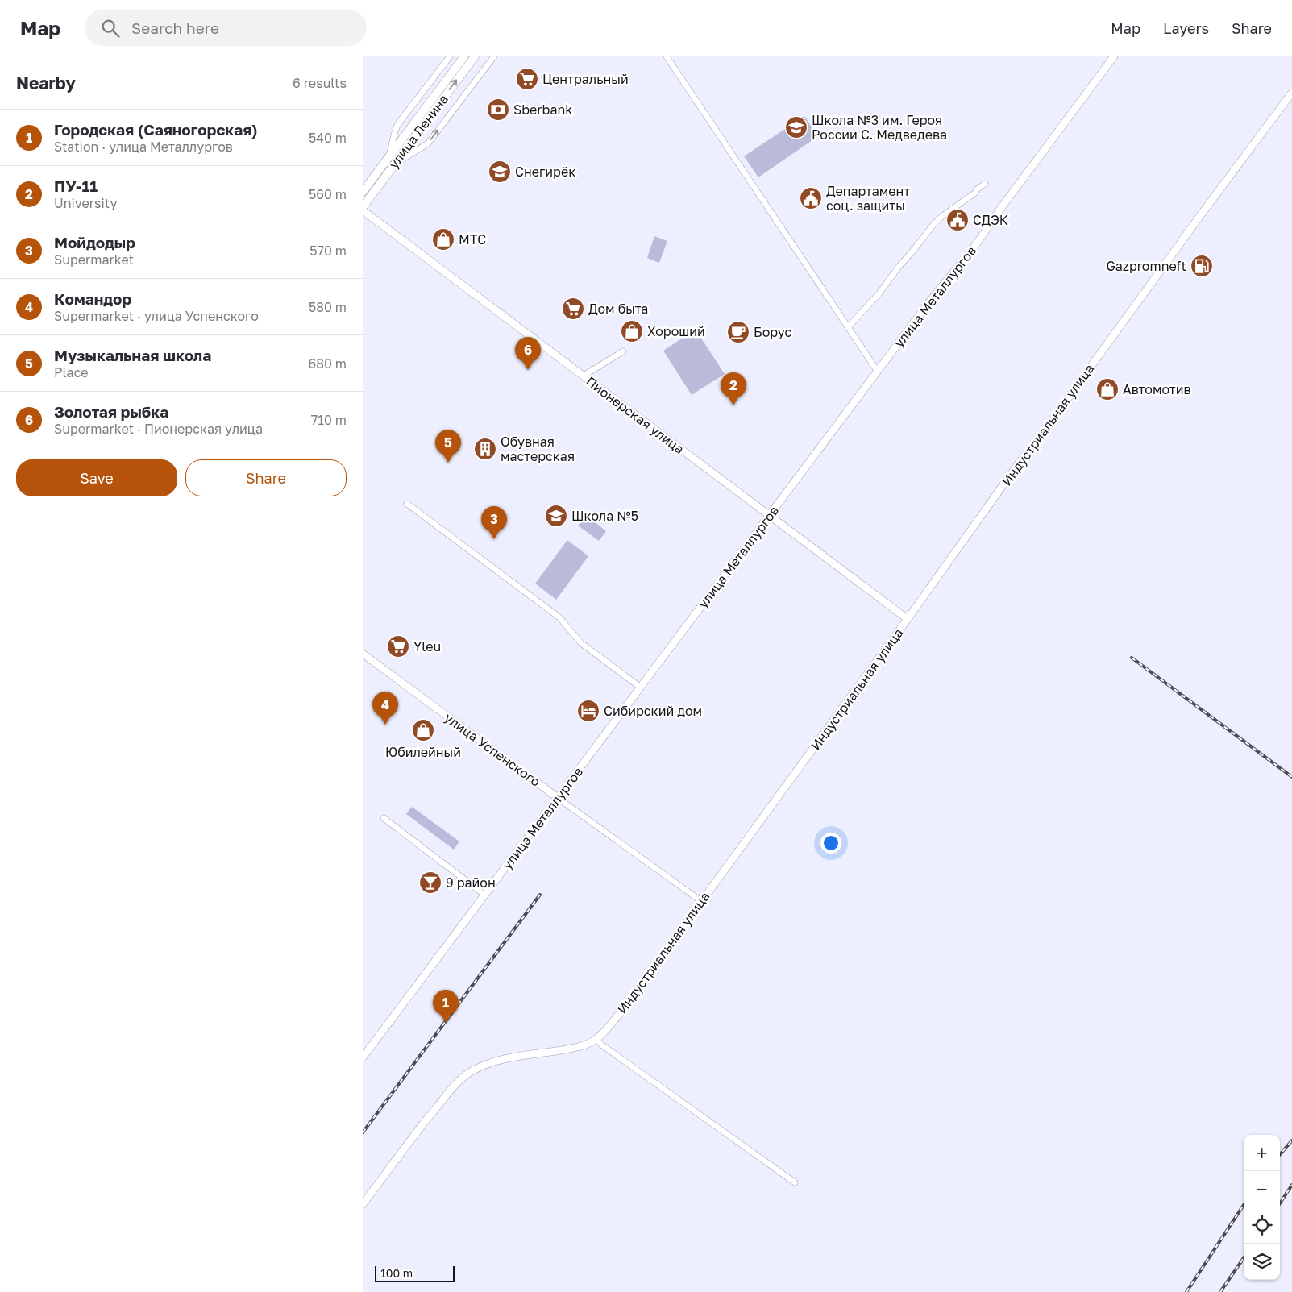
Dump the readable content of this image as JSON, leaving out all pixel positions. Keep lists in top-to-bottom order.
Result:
{
  "streets": {
    "main road": ["улица Ленина"],
    "street": [
      "улица Металлургов",
      "Пионерская улица",
      "Индустриальная улица",
      "улица Успенского"
    ]
  },
  "crossings": [
    ["улица Металлургов", "Пионерская улица"],
    ["улица Металлургов", "улица Успенского"],
    ["Пионерская улица", "Индустриальная улица"],
    ["Индустриальная улица", "улица Успенского"]
  ],
  "places": {
    "supermarket": ["Центральный", "Дом быта", "Yleu"],
    "bank": ["Sberbank"],
    "school or university": ["Школа №3 им. Героя России С. Медведева", "Снегирёк", "Школа №5"],
    "public building": ["Департамент соц. защиты", "СДЭК"],
    "shop": [
      "МТС",
      "Хороший",
      "Автомотив",
      "Юбилейный"
    ],
    "fuel station": ["Gazpromneft"],
    "cafe": ["Борус"],
    "building": ["Обувная мастерская"],
    "hotel": ["Сибирский дом"],
    "bar": ["9 район"]
  },
  "scale_bar": "100 m",
  "page": {
    "header": "Map",
    "search": "Search here",
    "nav": ["Map", "Layers", "Share"],
    "heading": ["Nearby", "6 results"],
    "list": [
      {
        "mark": "1",
        "name": "Городская (Саяногорская)",
        "note": "Station · улица Металлургов",
        "value": "540 m"
      },
      {
        "mark": "2",
        "name": "ПУ-11",
        "note": "University",
        "value": "560 m"
      },
      {
        "mark": "3",
        "name": "Мойдодыр",
        "note": "Supermarket",
        "value": "570 m"
      },
      {
        "mark": "4",
        "name": "Командор",
        "note": "Supermarket · улица Успенского",
        "value": "580 m"
      },
      {
        "mark": "5",
        "name": "Музыкальная школа",
        "note": "Place",
        "value": "680 m"
      },
      {
        "mark": "6",
        "name": "Золотая рыбка",
        "note": "Supermarket · Пионерская улица",
        "value": "710 m"
      }
    ],
    "pins": [
      "6",
      "2",
      "5",
      "3",
      "4",
      "1"
    ],
    "buttons": ["Save", "Share"],
    "map_buttons": ["+", "−"],
    "scale": "100 m"
  }
}
